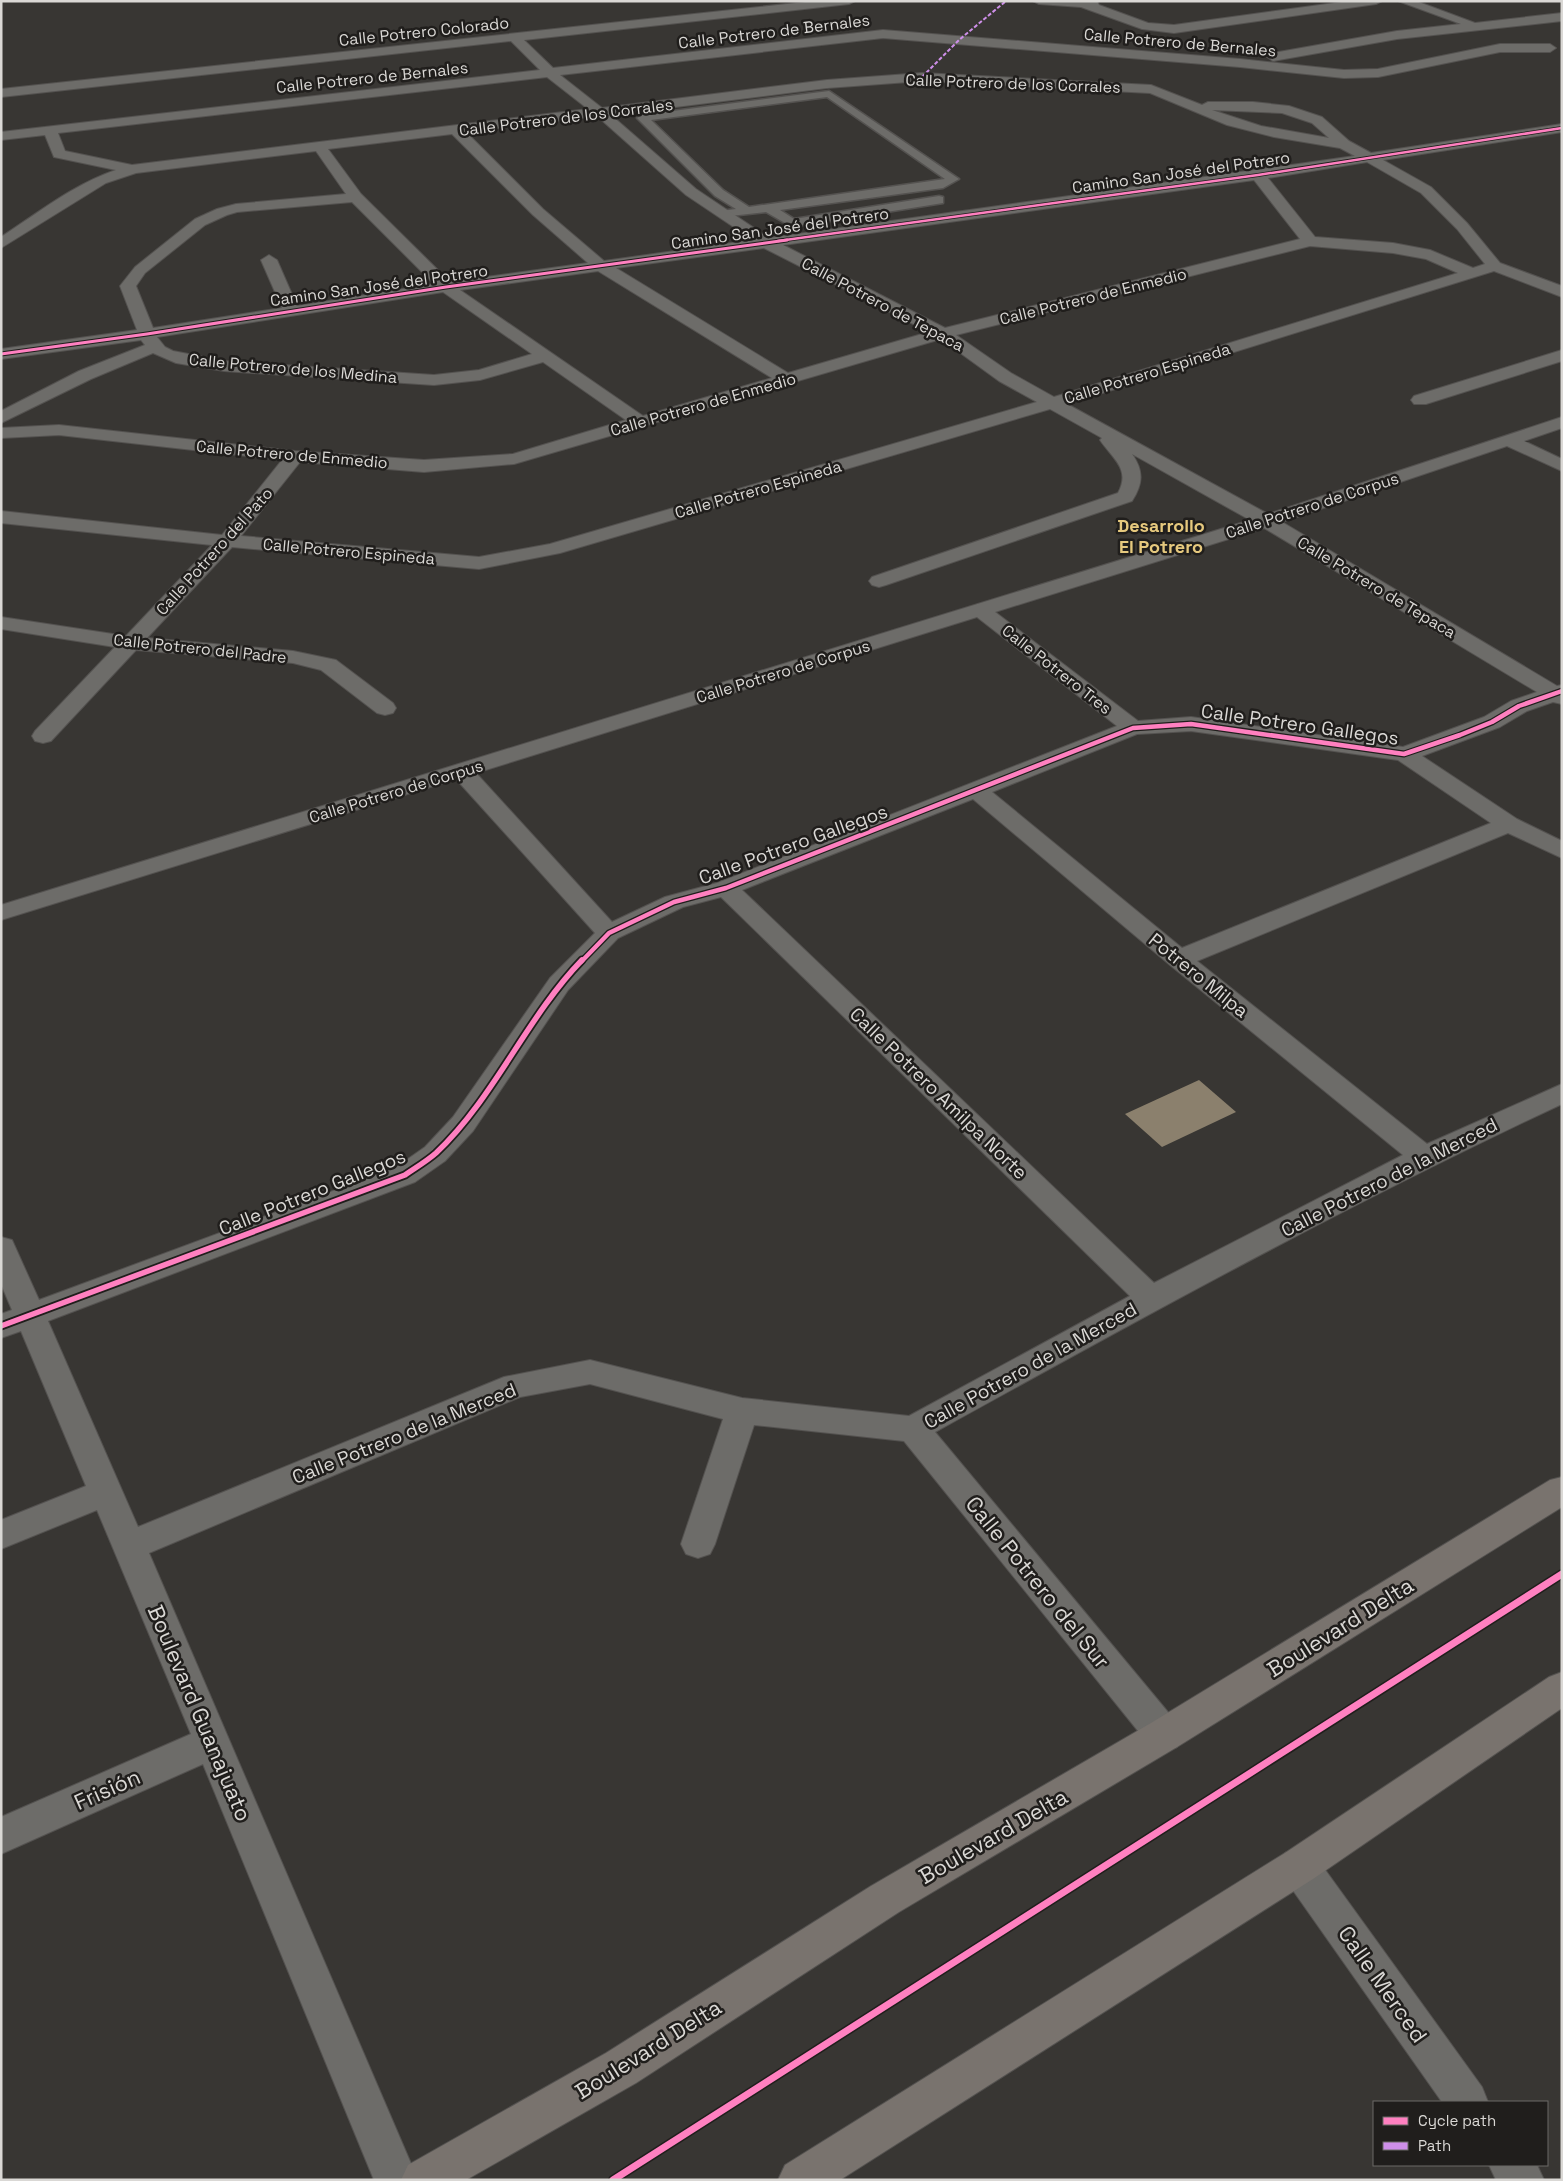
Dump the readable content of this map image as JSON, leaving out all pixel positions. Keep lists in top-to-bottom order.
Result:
{
  "streets": {
    "main road": ["Boulevard Delta"],
    "street": [
      "Calle Potrero Colorado",
      "Calle Potrero de Bernales",
      "Calle Potrero de los Corrales",
      "Camino San José del Potrero",
      "Calle Potrero de Enmedio",
      "Calle Potrero de Tepaca",
      "Calle Potrero de los Medina",
      "Calle Potrero Espineda",
      "Calle Potrero de Corpus",
      "Calle Potrero del Pato",
      "Calle Potrero del Padre",
      "Calle Potrero Tres",
      "Calle Potrero Gallegos",
      "Potrero Milpa",
      "Calle Potrero Amilpa Norte",
      "Calle Potrero de la Merced",
      "Calle Potrero del Sur",
      "Boulevard Guanajuato",
      "Frisión",
      "Calle Merced"
    ]
  },
  "crossings": [
    ["Calle Potrero Colorado", "Calle Potrero de Tepaca"],
    ["Calle Potrero de Bernales", "Calle Potrero de Tepaca"],
    ["Calle Potrero de los Corrales", "Calle Potrero de Tepaca"],
    ["Camino San José del Potrero", "Calle Potrero de Tepaca"],
    ["Camino San José del Potrero", "Calle Potrero de los Medina"],
    ["Calle Potrero de Enmedio", "Calle Potrero de Tepaca"],
    ["Calle Potrero de Enmedio", "Calle Potrero Espineda"],
    ["Calle Potrero de Enmedio", "Calle Potrero del Pato"],
    ["Calle Potrero de Tepaca", "Calle Potrero Espineda"],
    ["Calle Potrero de Tepaca", "Calle Potrero de Corpus"],
    ["Calle Potrero de Tepaca", "Calle Potrero Gallegos"],
    ["Calle Potrero Espineda", "Calle Potrero del Pato"],
    ["Calle Potrero de Corpus", "Calle Potrero Tres"],
    ["Calle Potrero del Pato", "Calle Potrero del Padre"],
    ["Calle Potrero Tres", "Calle Potrero Gallegos"],
    ["Calle Potrero Gallegos", "Potrero Milpa"],
    ["Calle Potrero Gallegos", "Calle Potrero Amilpa Norte"],
    ["Calle Potrero Gallegos", "Boulevard Guanajuato"],
    ["Potrero Milpa", "Calle Potrero de la Merced"],
    ["Calle Potrero Amilpa Norte", "Calle Potrero de la Merced"],
    ["Calle Potrero de la Merced", "Calle Potrero del Sur"],
    ["Calle Potrero de la Merced", "Boulevard Guanajuato"],
    ["Calle Potrero del Sur", "Boulevard Delta"],
    ["Boulevard Guanajuato", "Frisión"]
  ],
  "districts": ["Desarrollo El Potrero"],
  "legend": ["Cycle path", "Path"]
}
